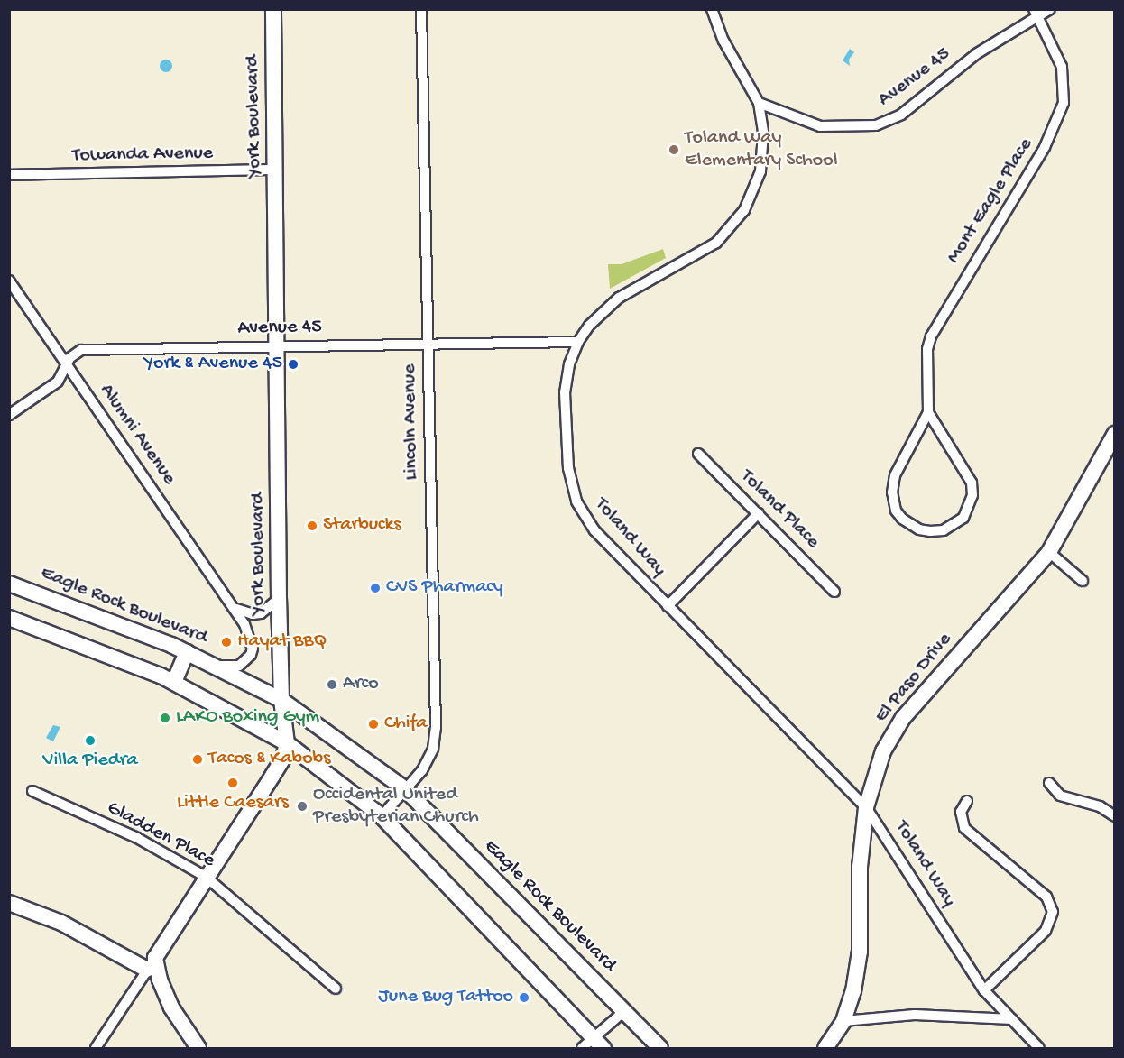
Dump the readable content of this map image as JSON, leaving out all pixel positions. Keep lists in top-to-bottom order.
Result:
{
  "streets": {
    "main road": ["York Boulevard", "Eagle Rock Boulevard", "El Paso Drive"],
    "street": [
      "Avenue 45",
      "Towanda Avenue",
      "Mont Eagle Place",
      "Lincoln Avenue",
      "Alumni Avenue",
      "Toland Place",
      "Toland Way",
      "Gladden Place"
    ]
  },
  "crossings": [
    ["Avenue 45", "York Boulevard"],
    ["Avenue 45", "Mont Eagle Place"],
    ["Avenue 45", "Lincoln Avenue"],
    ["Avenue 45", "Alumni Avenue"],
    ["Avenue 45", "Toland Way"],
    ["York Boulevard", "Towanda Avenue"],
    ["York Boulevard", "Eagle Rock Boulevard"],
    ["York Boulevard", "Gladden Place"],
    ["Lincoln Avenue", "Eagle Rock Boulevard"],
    ["Alumni Avenue", "Eagle Rock Boulevard"],
    ["Toland Way", "El Paso Drive"]
  ],
  "places": [
    "Toland Way Elementary School",
    "York & Avenue 45",
    "Starbucks",
    "CVS Pharmacy",
    "Hayat BBQ",
    "Arco",
    "LAKO Boxing Gym",
    "Chifa",
    "Villa Piedra",
    "Tacos & Kabobs",
    "Little Caesars",
    "Occidental United Presbyterian Church",
    "June Bug Tattoo"
  ]
}
